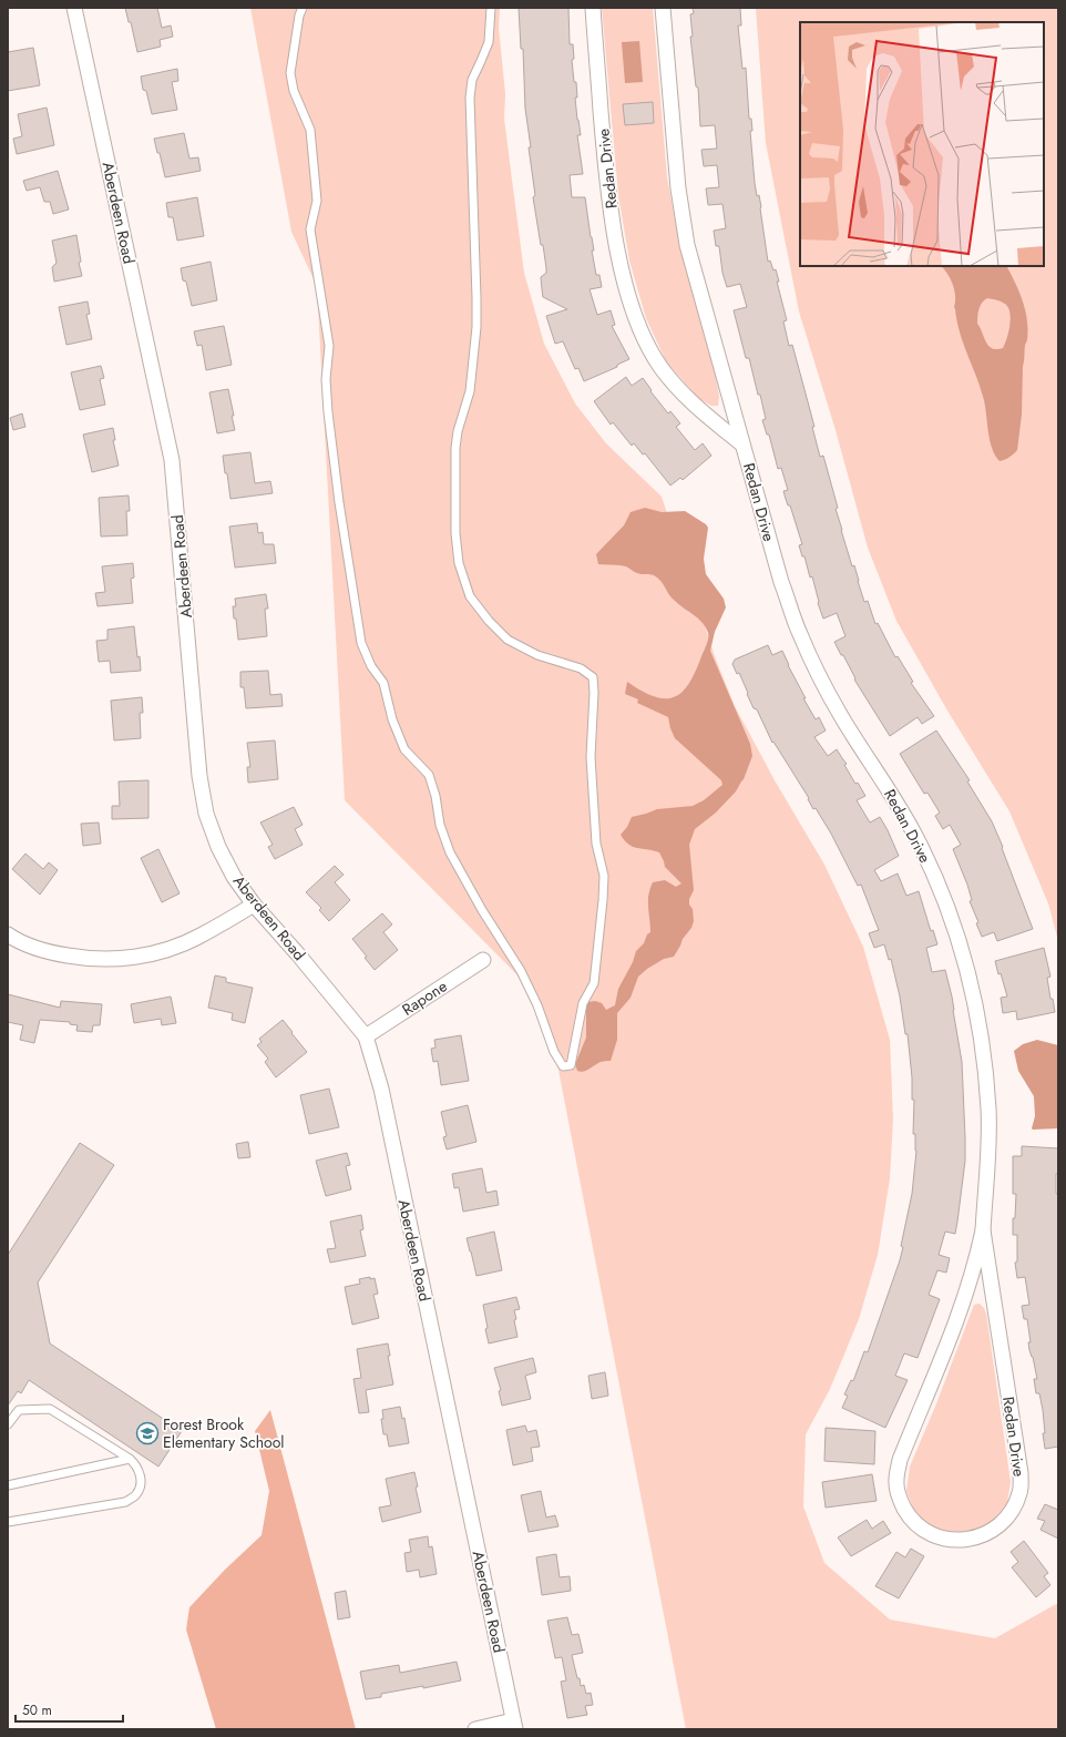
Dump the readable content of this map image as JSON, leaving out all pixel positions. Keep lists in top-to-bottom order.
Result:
{
  "streets": {
    "street": ["Redan Drive", "Aberdeen Road", "Rapone"]
  },
  "crossings": [
    ["Aberdeen Road", "Rapone"]
  ],
  "places": {
    "school or university": ["Forest Brook Elementary School"]
  },
  "scale_bar": "50 m"
}
